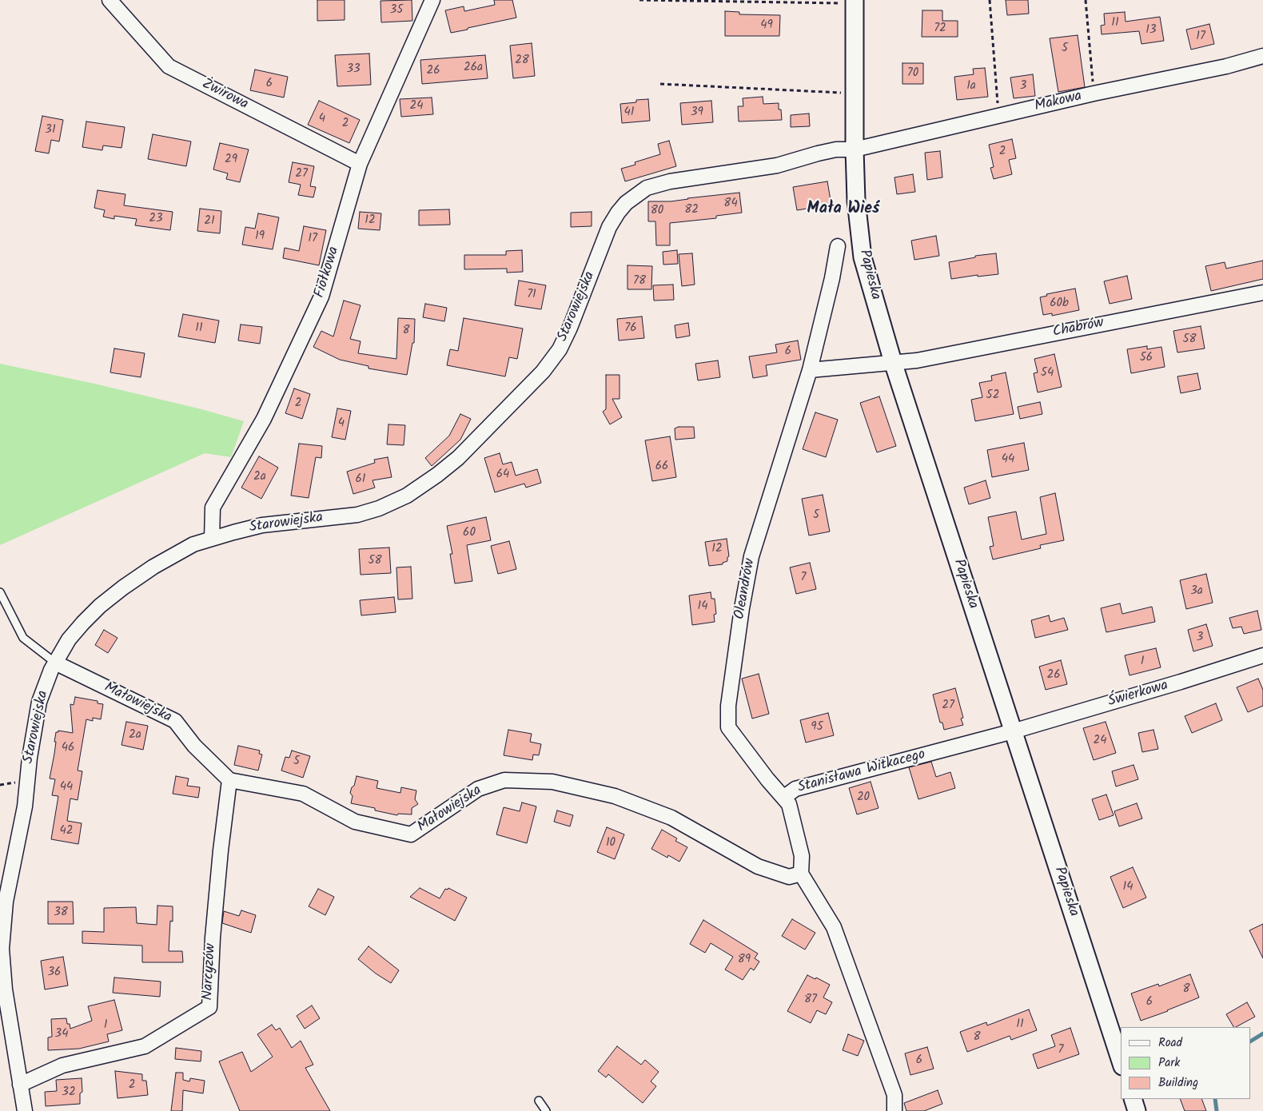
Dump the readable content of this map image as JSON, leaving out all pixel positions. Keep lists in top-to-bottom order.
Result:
{
  "streets": {
    "street": [
      "Żwirowa",
      "Makowa",
      "Fiołkowa",
      "Papieska",
      "Starowiejska",
      "Chabrów",
      "Oleandrów",
      "Świerkowa",
      "Małowiejska",
      "Stanisława Witkacego",
      "Narcyzów"
    ]
  },
  "crossings": [
    ["Żwirowa", "Fiołkowa"],
    ["Makowa", "Papieska"],
    ["Makowa", "Starowiejska"],
    ["Fiołkowa", "Starowiejska"],
    ["Papieska", "Starowiejska"],
    ["Papieska", "Chabrów"],
    ["Papieska", "Świerkowa"],
    ["Papieska", "Stanisława Witkacego"],
    ["Starowiejska", "Małowiejska"],
    ["Starowiejska", "Narcyzów"],
    ["Oleandrów", "Stanisława Witkacego"],
    ["Świerkowa", "Stanisława Witkacego"],
    ["Małowiejska", "Stanisława Witkacego"],
    ["Małowiejska", "Narcyzów"]
  ],
  "districts": ["Mała Wieś"],
  "house_numbers": [
    "35",
    "11",
    "49",
    "72",
    "13",
    "17",
    "5",
    "28",
    "26a",
    "33",
    "26",
    "70",
    "6",
    "1a",
    "3",
    "24",
    "41",
    "39",
    "4",
    "2",
    "31",
    "2",
    "29",
    "27",
    "84",
    "82",
    "80",
    "23",
    "12",
    "21",
    "19",
    "17",
    "78",
    "71",
    "60b",
    "11",
    "76",
    "8",
    "58",
    "6",
    "56",
    "54",
    "52",
    "2",
    "4",
    "44",
    "66",
    "64",
    "2a",
    "61",
    "5",
    "60",
    "12",
    "58",
    "7",
    "3a",
    "14",
    "3",
    "1",
    "26",
    "27",
    "95",
    "2a",
    "24",
    "46",
    "5",
    "44",
    "20",
    "42",
    "10",
    "14",
    "38",
    "89",
    "36",
    "8",
    "87",
    "6",
    "11",
    "1",
    "34",
    "8",
    "7",
    "6",
    "2",
    "32"
  ],
  "legend": ["Road", "Park", "Building"]
}
